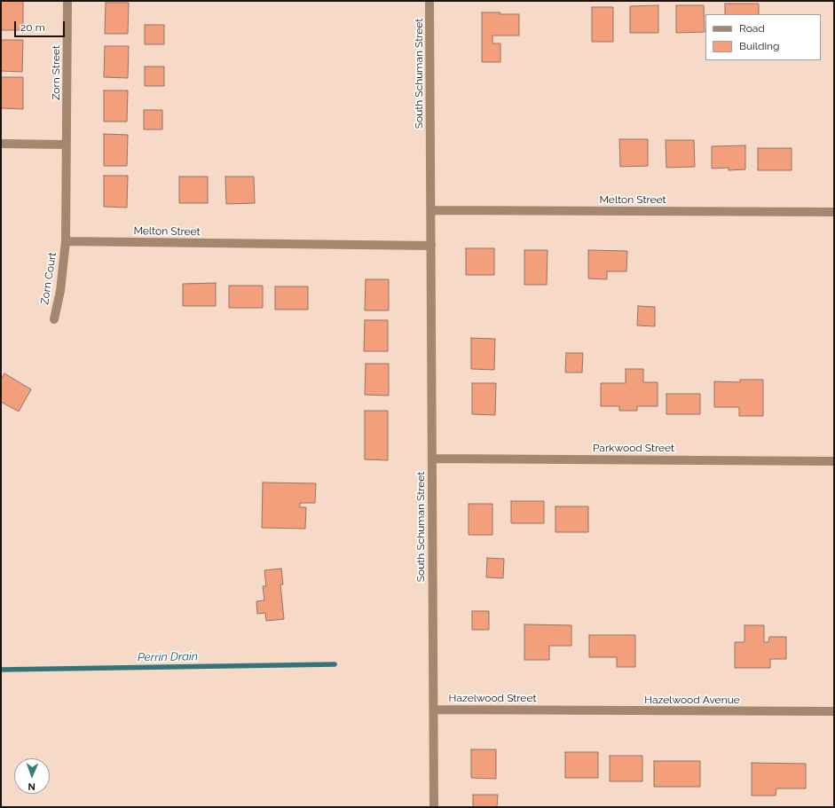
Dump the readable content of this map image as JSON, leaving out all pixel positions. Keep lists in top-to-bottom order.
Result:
{
  "streets": {
    "street": [
      "Zorn Street",
      "South Schuman Street",
      "Melton Street",
      "Zorn Court",
      "Parkwood Street",
      "Hazelwood Street",
      "Hazelwood Avenue"
    ]
  },
  "crossings": [
    ["South Schuman Street", "Melton Street"],
    ["South Schuman Street", "Parkwood Street"],
    ["South Schuman Street", "Hazelwood Street"],
    ["Melton Street", "Zorn Court"],
    ["Hazelwood Street", "Hazelwood Avenue"]
  ],
  "water": ["Perrin Drain"],
  "legend": ["Road", "Building"],
  "scale_bar": "20 m",
  "north": "bottom"
}
